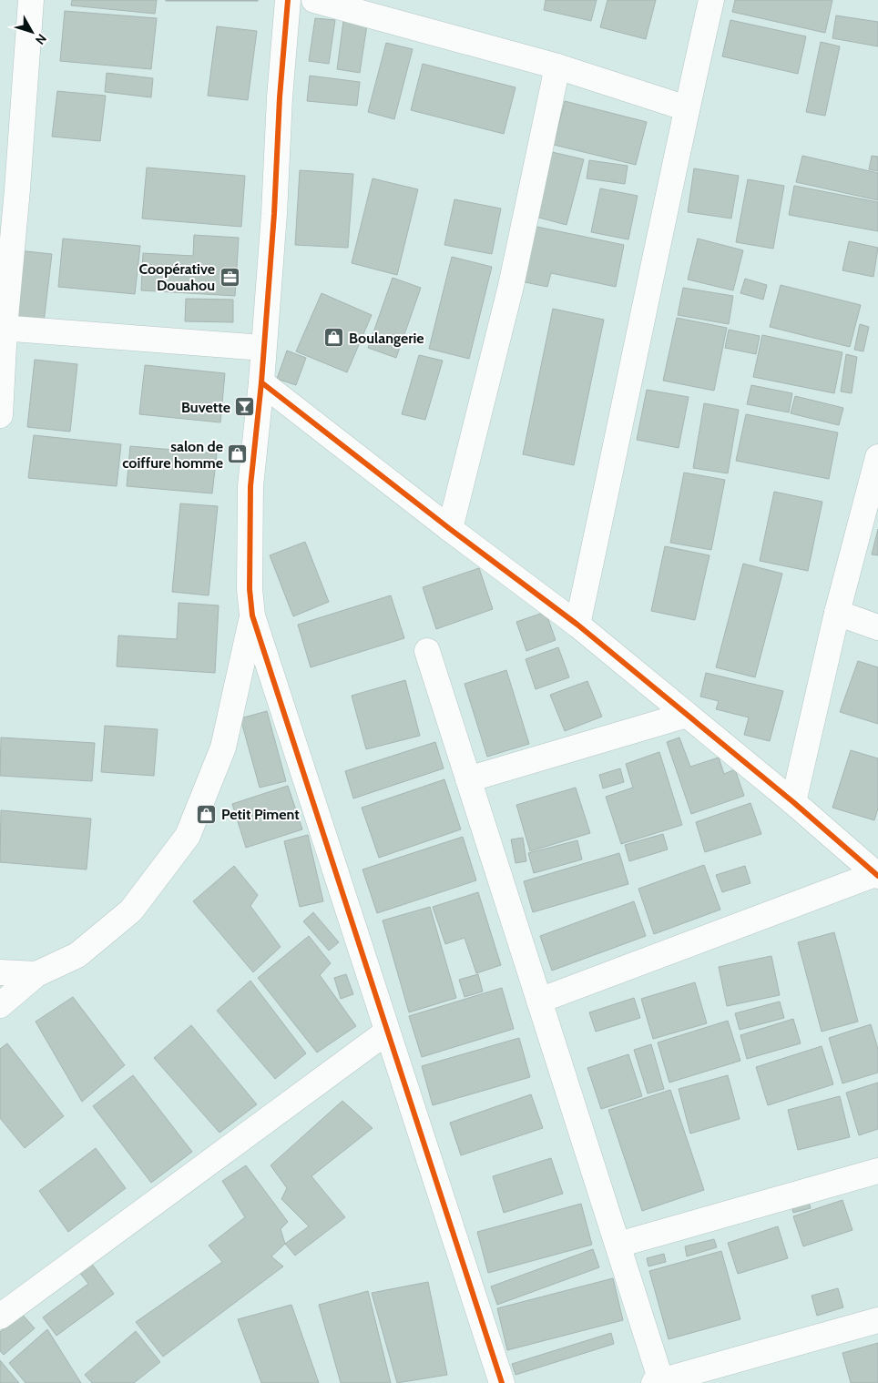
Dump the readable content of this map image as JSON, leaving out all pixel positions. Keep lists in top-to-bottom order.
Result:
{
  "places": {
    "office": ["Coopérative Douahou"],
    "shop": ["Boulangerie", "salon de coiffure homme", "Petit Piment"],
    "bar": ["Buvette"]
  },
  "north": "bottom right"
}
